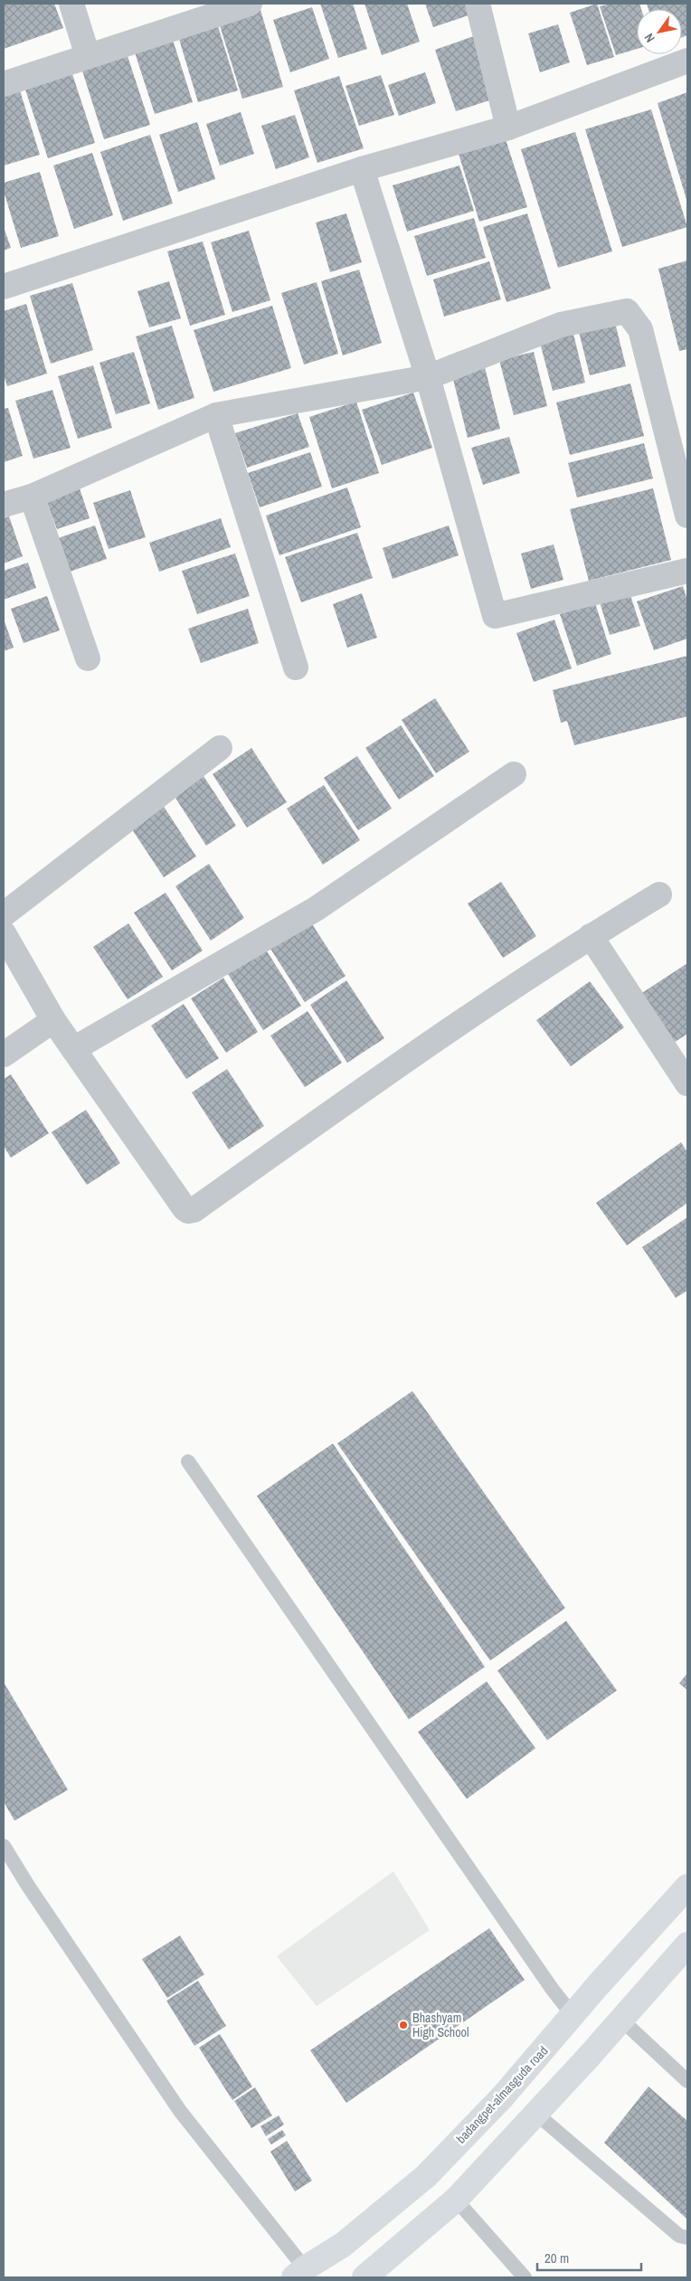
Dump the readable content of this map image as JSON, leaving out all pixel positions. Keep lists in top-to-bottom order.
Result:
{
  "streets": {
    "street": ["badangpet-almasguda road"]
  },
  "places": ["Bhashyam High School"],
  "scale_bar": "20 m",
  "north": "bottom left"
}
